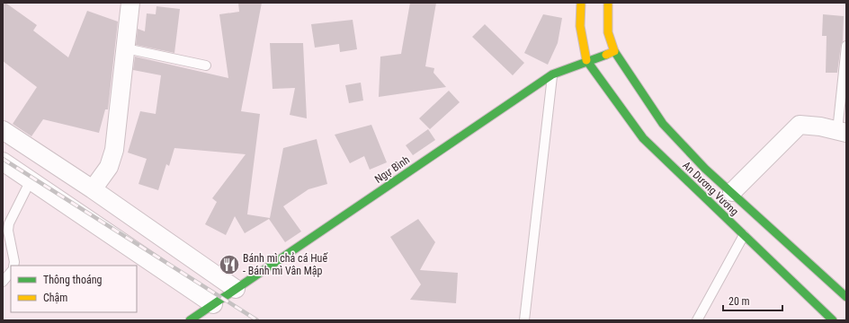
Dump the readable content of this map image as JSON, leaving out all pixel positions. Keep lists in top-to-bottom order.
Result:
{
  "streets": {
    "main road": ["Ngự Bình", "An Dương Vương"]
  },
  "crossings": [
    ["Ngự Bình", "An Dương Vương"]
  ],
  "places": {
    "restaurant": ["Bánh mì chả cá Huế - Bánh mì Vân Mập"]
  },
  "legend": ["Thông thoáng", "Chậm"],
  "scale_bar": "20 m"
}
